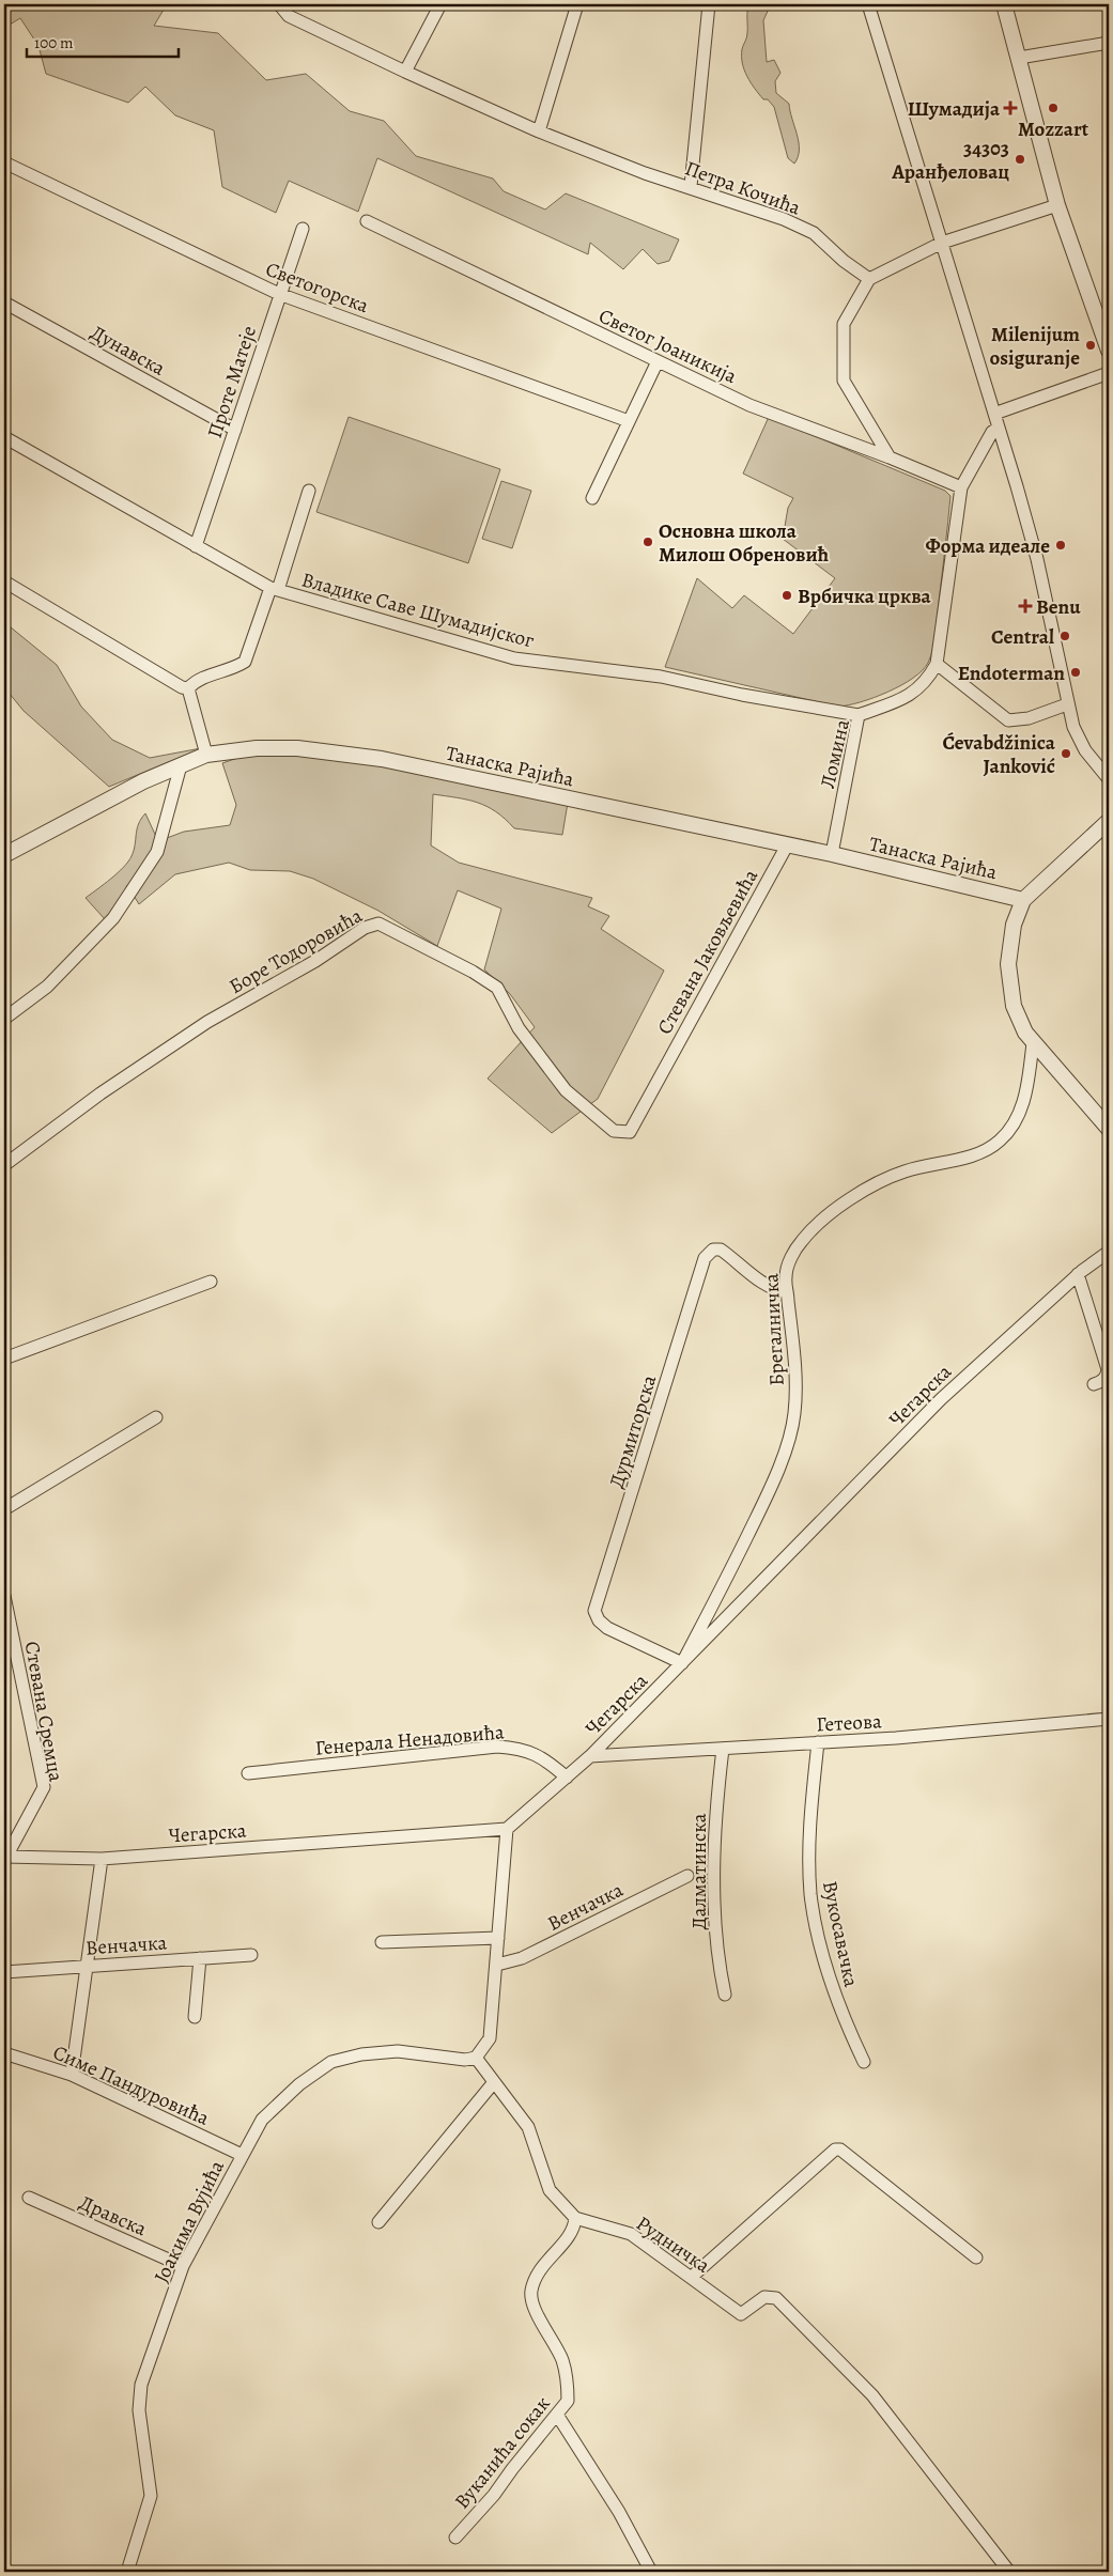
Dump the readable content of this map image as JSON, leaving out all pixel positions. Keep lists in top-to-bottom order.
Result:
{
  "streets": {
    "street": [
      "Петра Кочића",
      "Светогорска",
      "Светог Јоаникија",
      "Дунавска",
      "Проте Матеје",
      "Владике Саве Шумадијског",
      "Ломина",
      "Танаска Рајића",
      "Боре Тодоровића",
      "Стевана Јаковљевића",
      "Брегалничка",
      "Чегарска",
      "Дурмиторска",
      "Стевана Сремца",
      "Гетеова",
      "Генерала Ненадовића",
      "Далматинска",
      "Венчачка",
      "Вукосавачка",
      "Симе Пандуровића",
      "Дравска",
      "Јоакима Вујића",
      "Рудничка",
      "Вуканића сокак"
    ]
  },
  "crossings": [
    ["Светогорска", "Проте Матеје"],
    ["Светог Јоаникија", "Ломина"],
    ["Дунавска", "Проте Матеје"],
    ["Проте Матеје", "Владике Саве Шумадијског"],
    ["Владике Саве Шумадијског", "Ломина"],
    ["Ломина", "Танаска Рајића"],
    ["Танаска Рајића", "Стевана Јаковљевића"],
    ["Боре Тодоровића", "Стевана Јаковљевића"],
    ["Брегалничка", "Чегарска"],
    ["Брегалничка", "Дурмиторска"],
    ["Чегарска", "Дурмиторска"],
    ["Чегарска", "Стевана Сремца"],
    ["Чегарска", "Гетеова"],
    ["Чегарска", "Генерала Ненадовића"],
    ["Гетеова", "Далматинска"],
    ["Гетеова", "Вукосавачка"],
    ["Симе Пандуровића", "Јоакима Вујића"],
    ["Дравска", "Јоакима Вујића"],
    ["Рудничка", "Вуканића сокак"]
  ],
  "places": {
    "health": ["Шумадија", "Benu"],
    "other": [
      "Mozzart",
      "34303 Аранђеловац",
      "Milenijum osiguranje",
      "Основна школа Милош Обреновић",
      "Форма идеале",
      "Врбичка црква",
      "Central",
      "Endoterman",
      "Ćevabdžinica Janković"
    ]
  },
  "scale_bar": "100 m"
}
